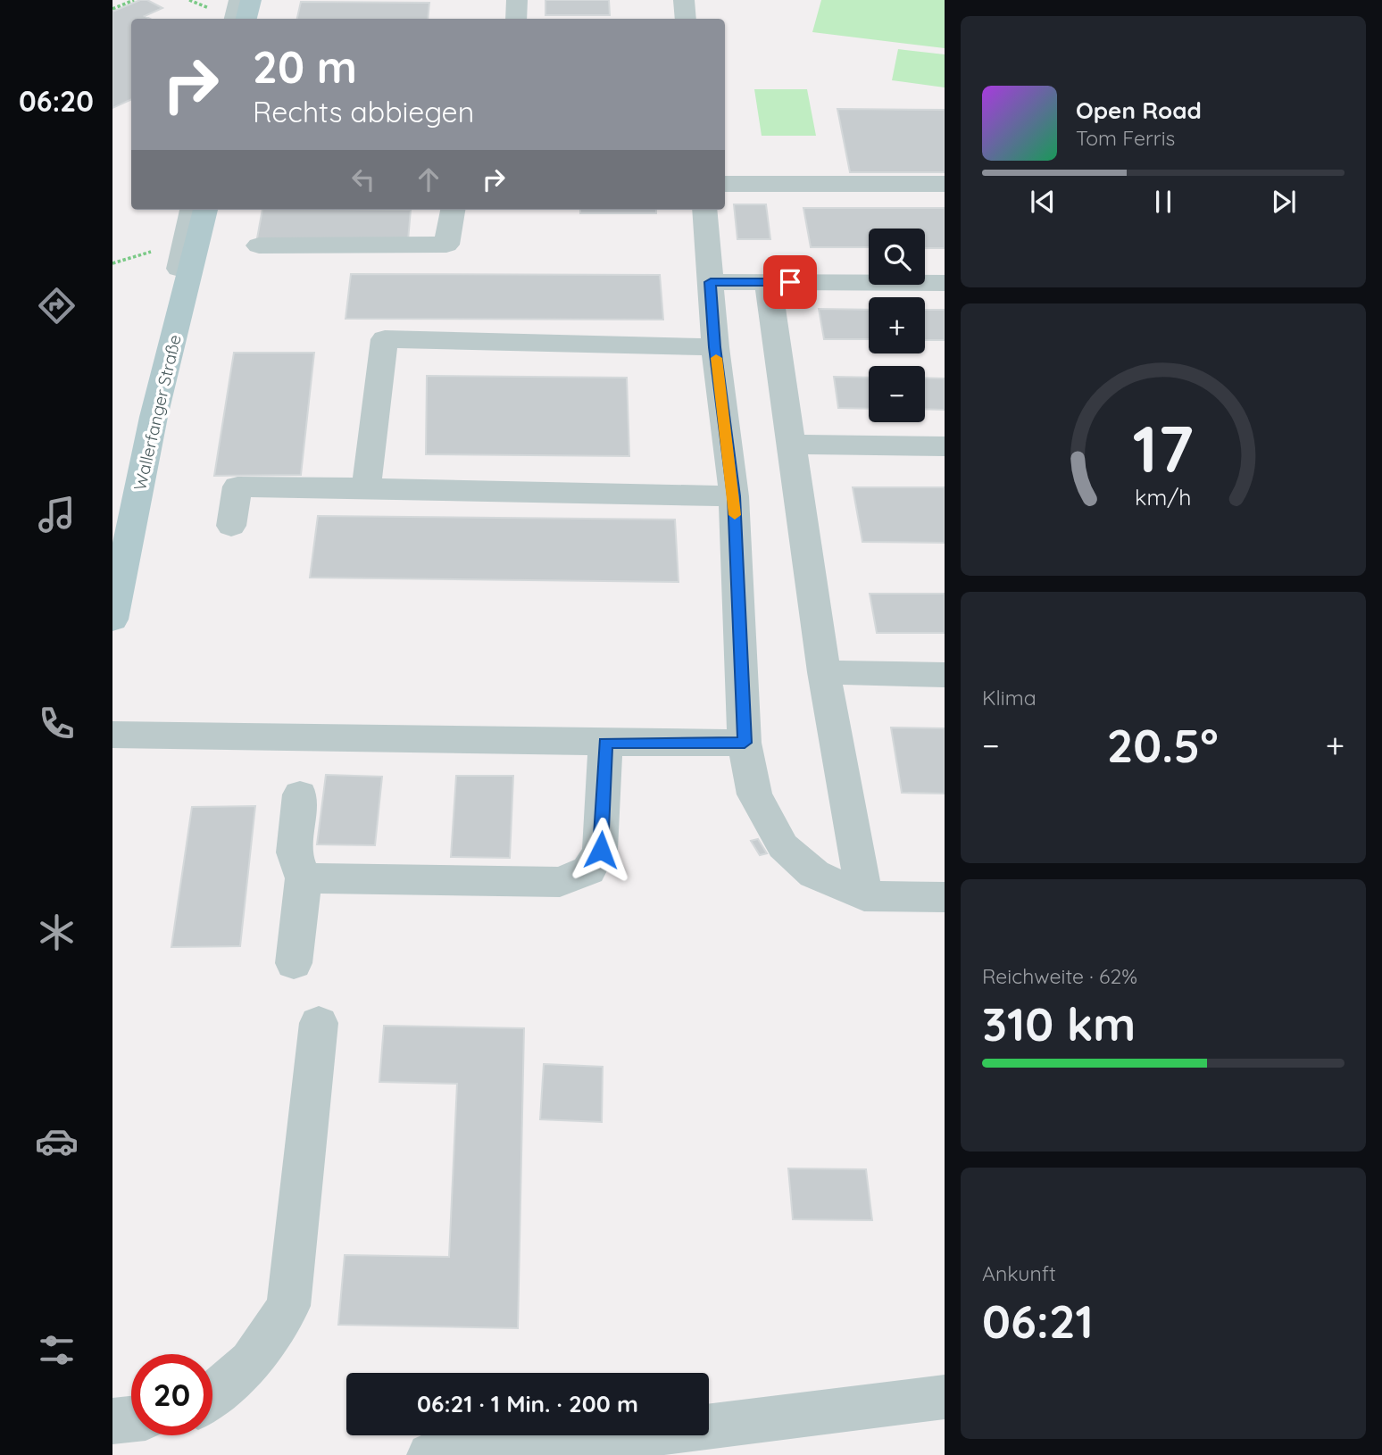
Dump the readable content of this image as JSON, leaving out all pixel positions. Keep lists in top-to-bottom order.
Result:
{
  "streets": {
    "main road": ["Wallerfanger Straße"]
  },
  "page": {
    "tabs": "06:20",
    "turn": ["20 m", "Rechts abbiegen"],
    "song": ["Open Road", "Tom Ferris"],
    "map_buttons": ["+", "−"],
    "tile": [
      "Klima",
      ["Reichweite · 62%", "310 km"],
      ["Ankunft", "06:21"]
    ],
    "heat": ["−", "20.5°", "+"],
    "limit": "20",
    "trip": "06:21 · 1 Min. · 200 m",
    "gauge": ["17", "km/h"]
  }
}
